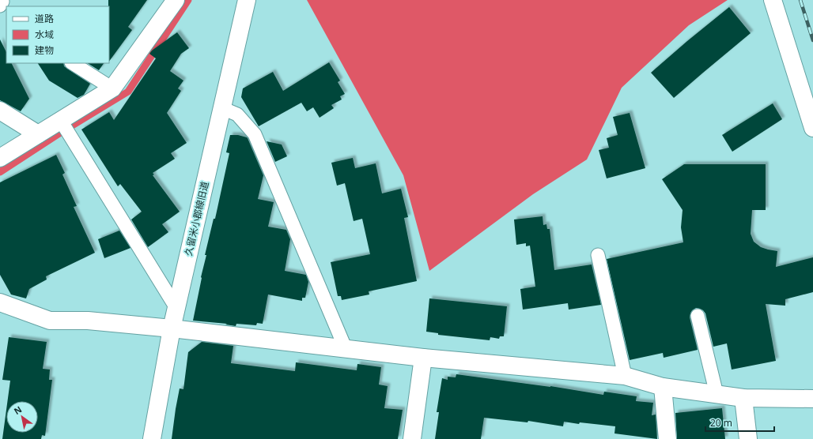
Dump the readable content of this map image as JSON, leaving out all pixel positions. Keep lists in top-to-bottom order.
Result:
{
  "streets": {
    "street": ["久留米小郡線旧道"]
  },
  "legend": ["道路", "水域", "建物"],
  "scale_bar": "20 m",
  "north": "top left"
}
